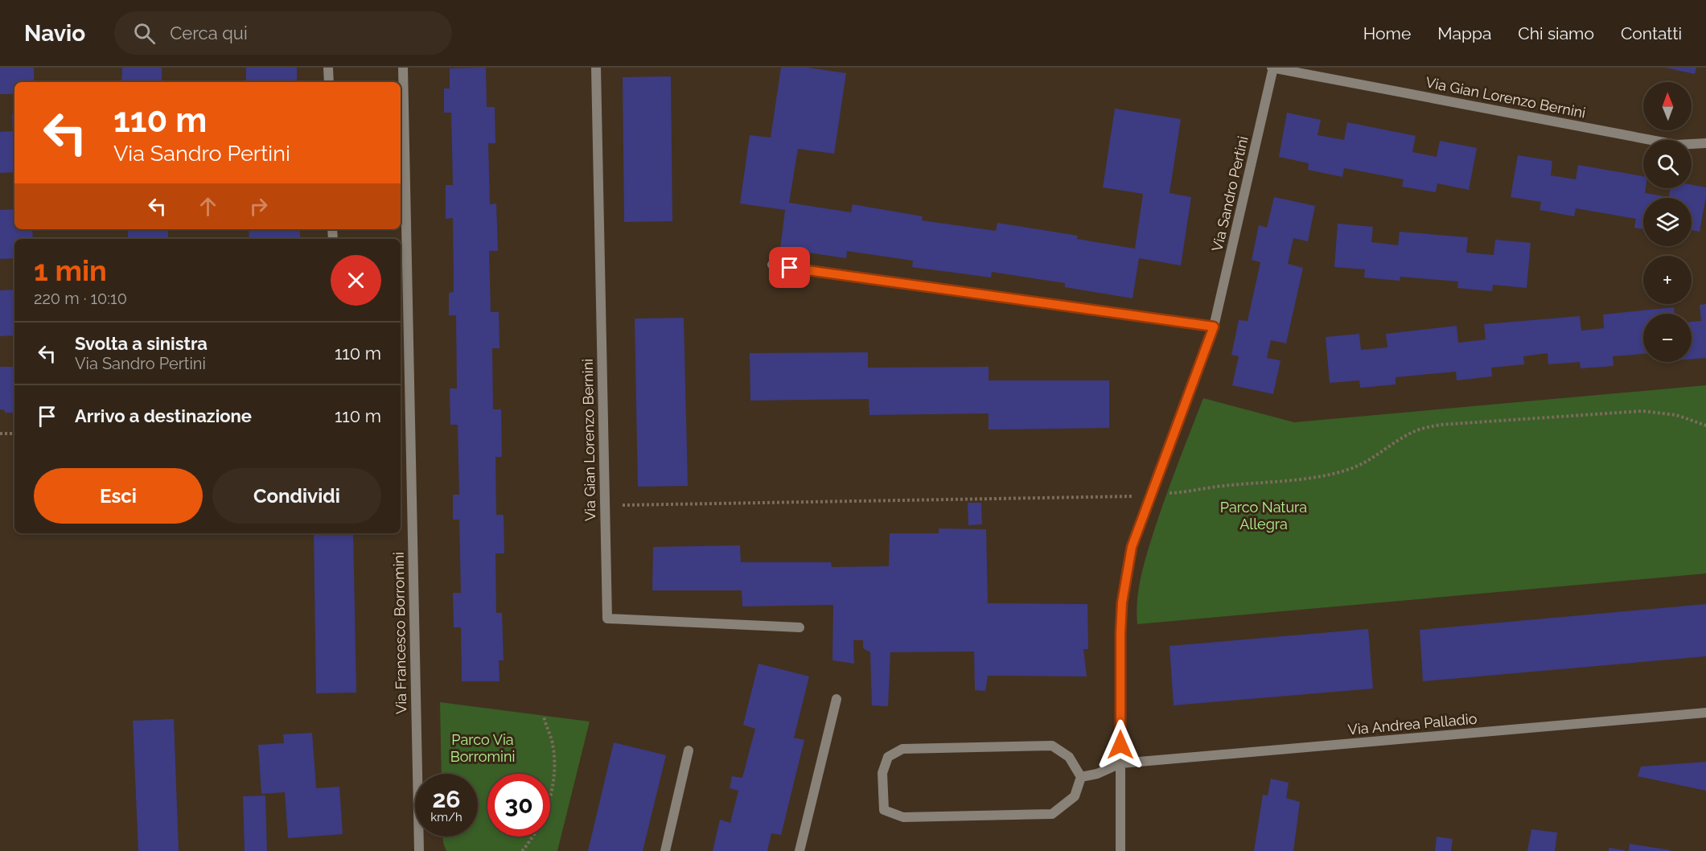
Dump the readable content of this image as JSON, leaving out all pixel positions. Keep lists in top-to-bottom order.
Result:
{
  "streets": {
    "street": [
      "Via Gian Lorenzo Bernini",
      "Via Sandro Pertini",
      "Via Francesco Borromini",
      "Via Andrea Palladio"
    ]
  },
  "crossings": [
    ["Via Gian Lorenzo Bernini", "Via Sandro Pertini"],
    ["Via Sandro Pertini", "Via Andrea Palladio"]
  ],
  "parks": ["Parco Natura Allegra", "Parco Via Borromini"],
  "north": "top",
  "page": {
    "header": "Navio",
    "search": "Cerca qui",
    "nav": [
      "Home",
      "Mappa",
      "Chi siamo",
      "Contatti"
    ],
    "map_buttons": ["+", "−"],
    "turn": ["110 m", "Via Sandro Pertini"],
    "heading": ["1 min", "220 m · 10:10"],
    "list": [
      {
        "name": "Svolta a sinistra",
        "note": "Via Sandro Pertini",
        "value": "110 m"
      },
      {
        "name": "Arrivo a destinazione",
        "value": "110 m"
      }
    ],
    "buttons": ["Esci", "Condividi"],
    "speed": "26 km/h",
    "limit": "30"
  }
}
